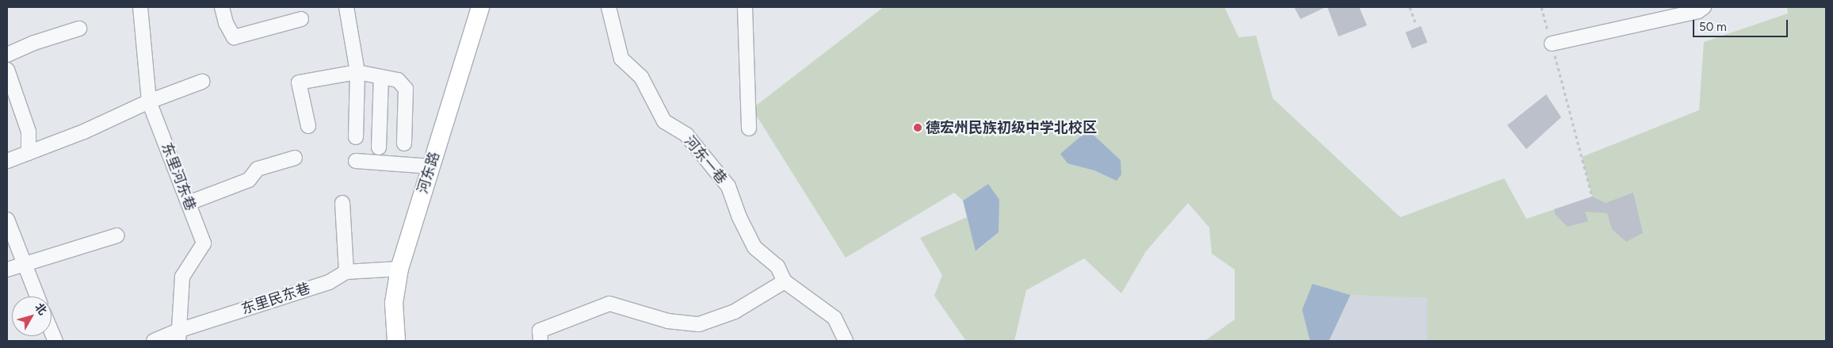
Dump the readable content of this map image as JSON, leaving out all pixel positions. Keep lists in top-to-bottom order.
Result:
{
  "streets": {
    "main road": ["河东路"],
    "street": ["河东一巷", "东里河东巷", "东里民东巷"]
  },
  "crossings": [
    ["河东路", "东里民东巷"],
    ["东里河东巷", "东里民东巷"]
  ],
  "places": ["德宏州民族初级中学北校区"],
  "scale_bar": "50 m",
  "north": "top right"
}
